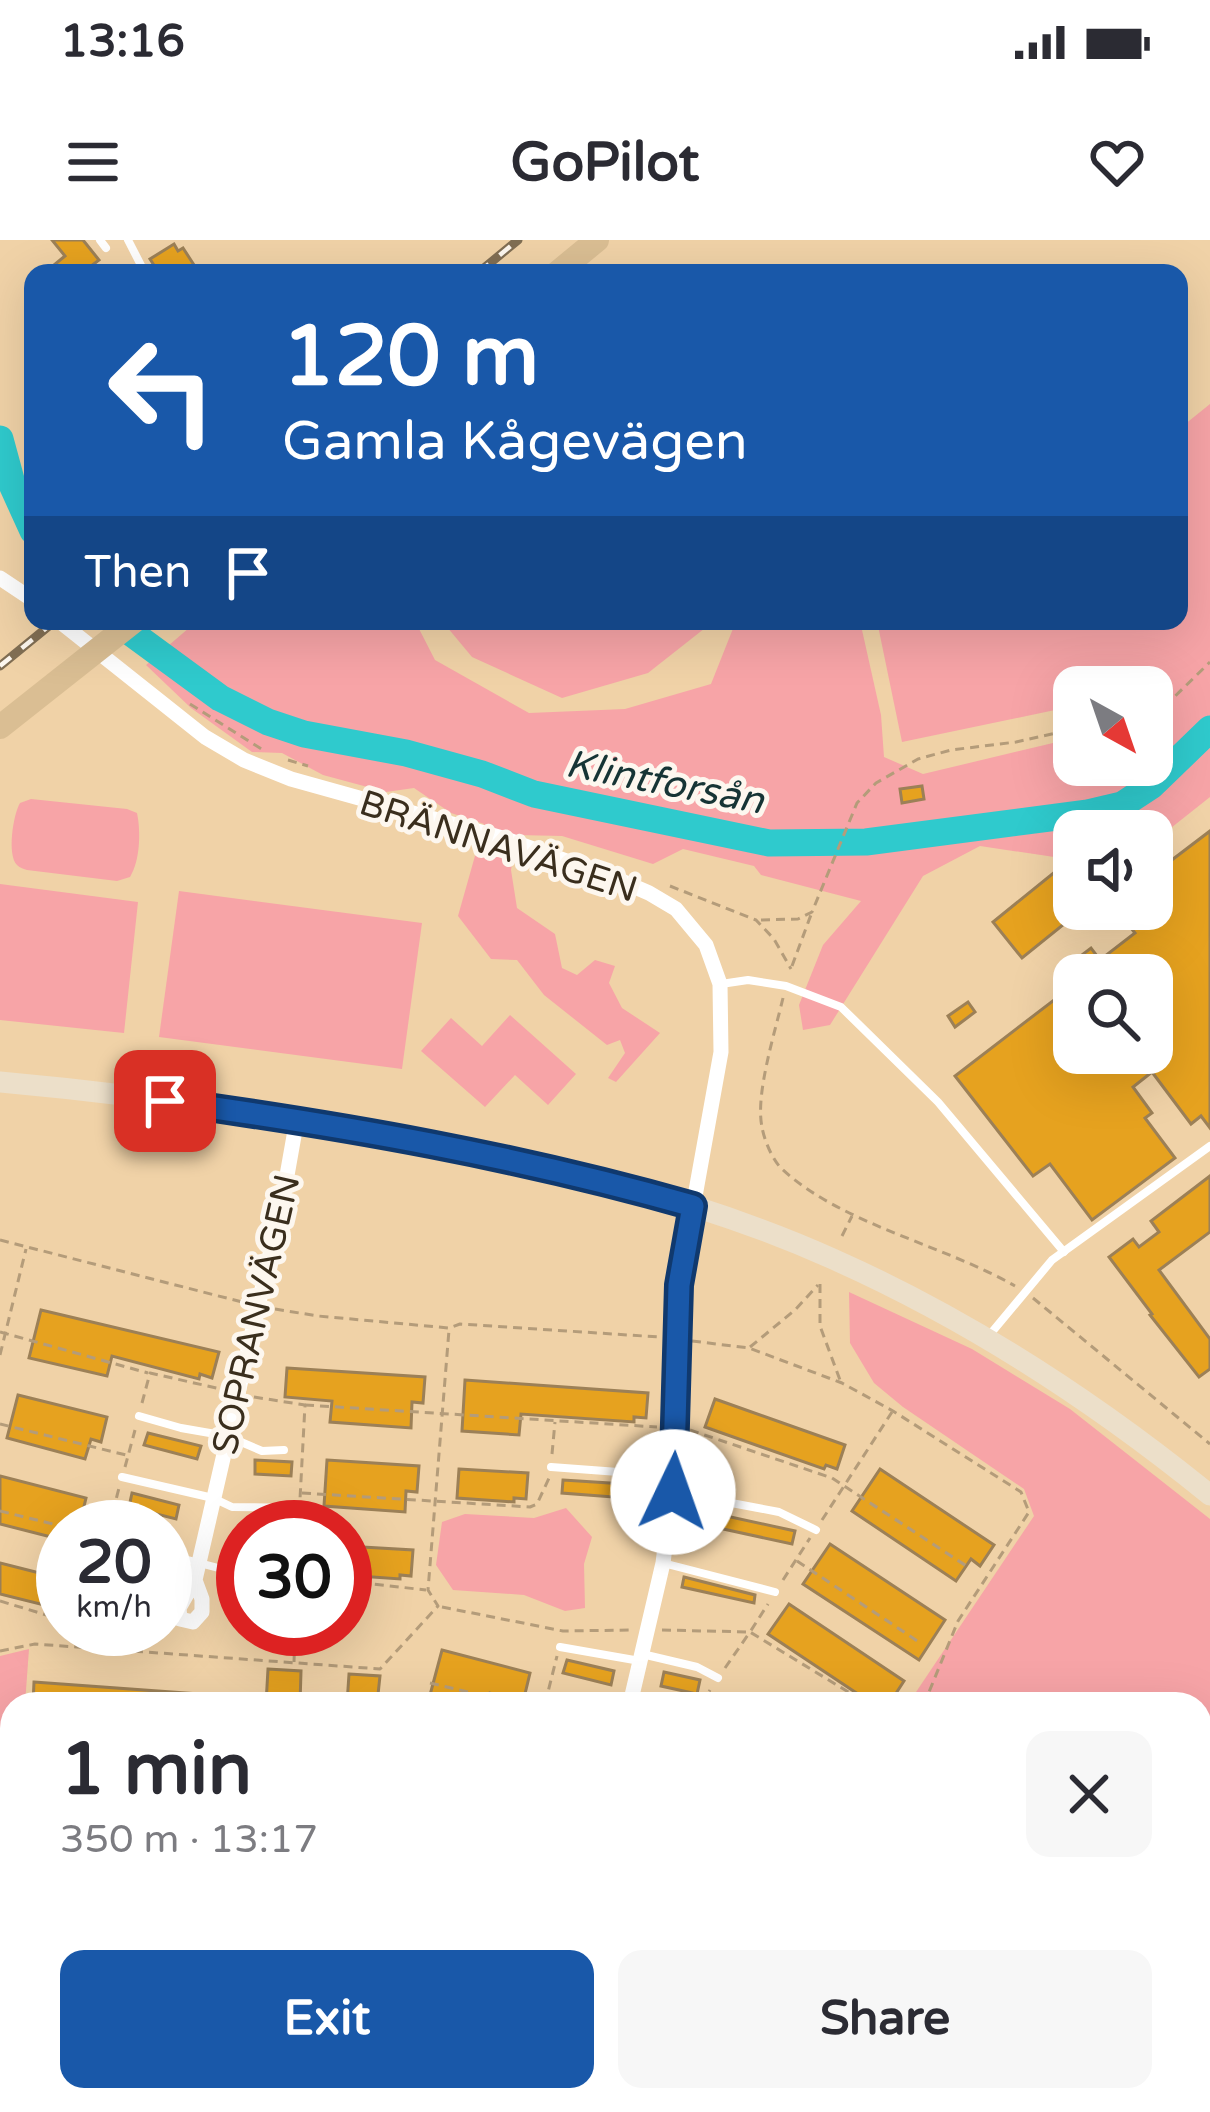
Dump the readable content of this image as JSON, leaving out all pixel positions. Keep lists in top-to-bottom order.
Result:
{
  "streets": {
    "street": ["BRÄNNAVÄGEN", "SOPRANVÄGEN"]
  },
  "water": ["Klintforsån"],
  "north": "bottom right",
  "page": {
    "status": "13:16",
    "header": "GoPilot",
    "turn": ["120 m", "Gamla Kågevägen"],
    "then": "Then",
    "speed": "20 km/h",
    "limit": "30",
    "heading": ["1 min", "350 m · 13:17"],
    "buttons": ["Exit", "Share"]
  }
}
